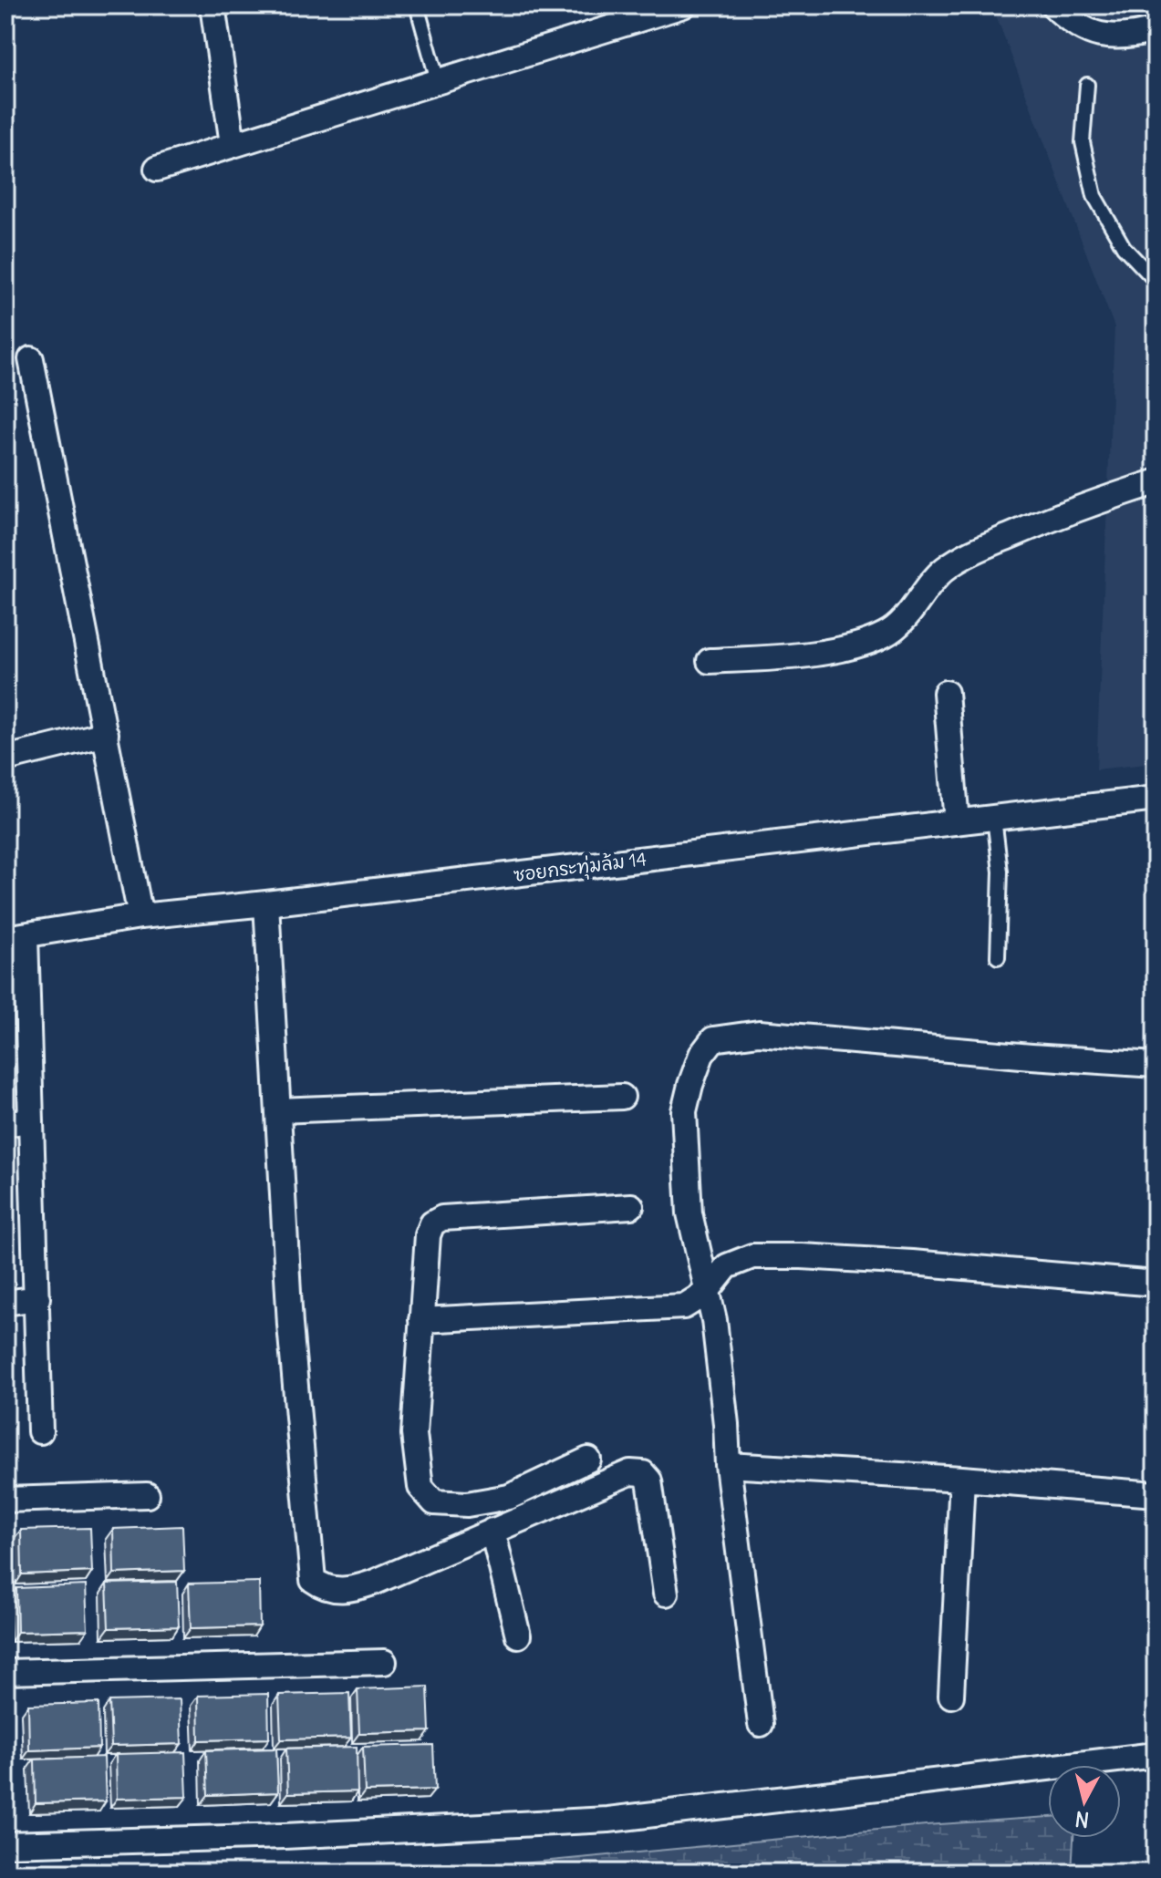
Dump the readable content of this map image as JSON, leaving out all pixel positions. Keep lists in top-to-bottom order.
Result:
{
  "streets": {
    "street": ["ซอยกระทุ่มล้ม 14"]
  },
  "north": "bottom"
}
